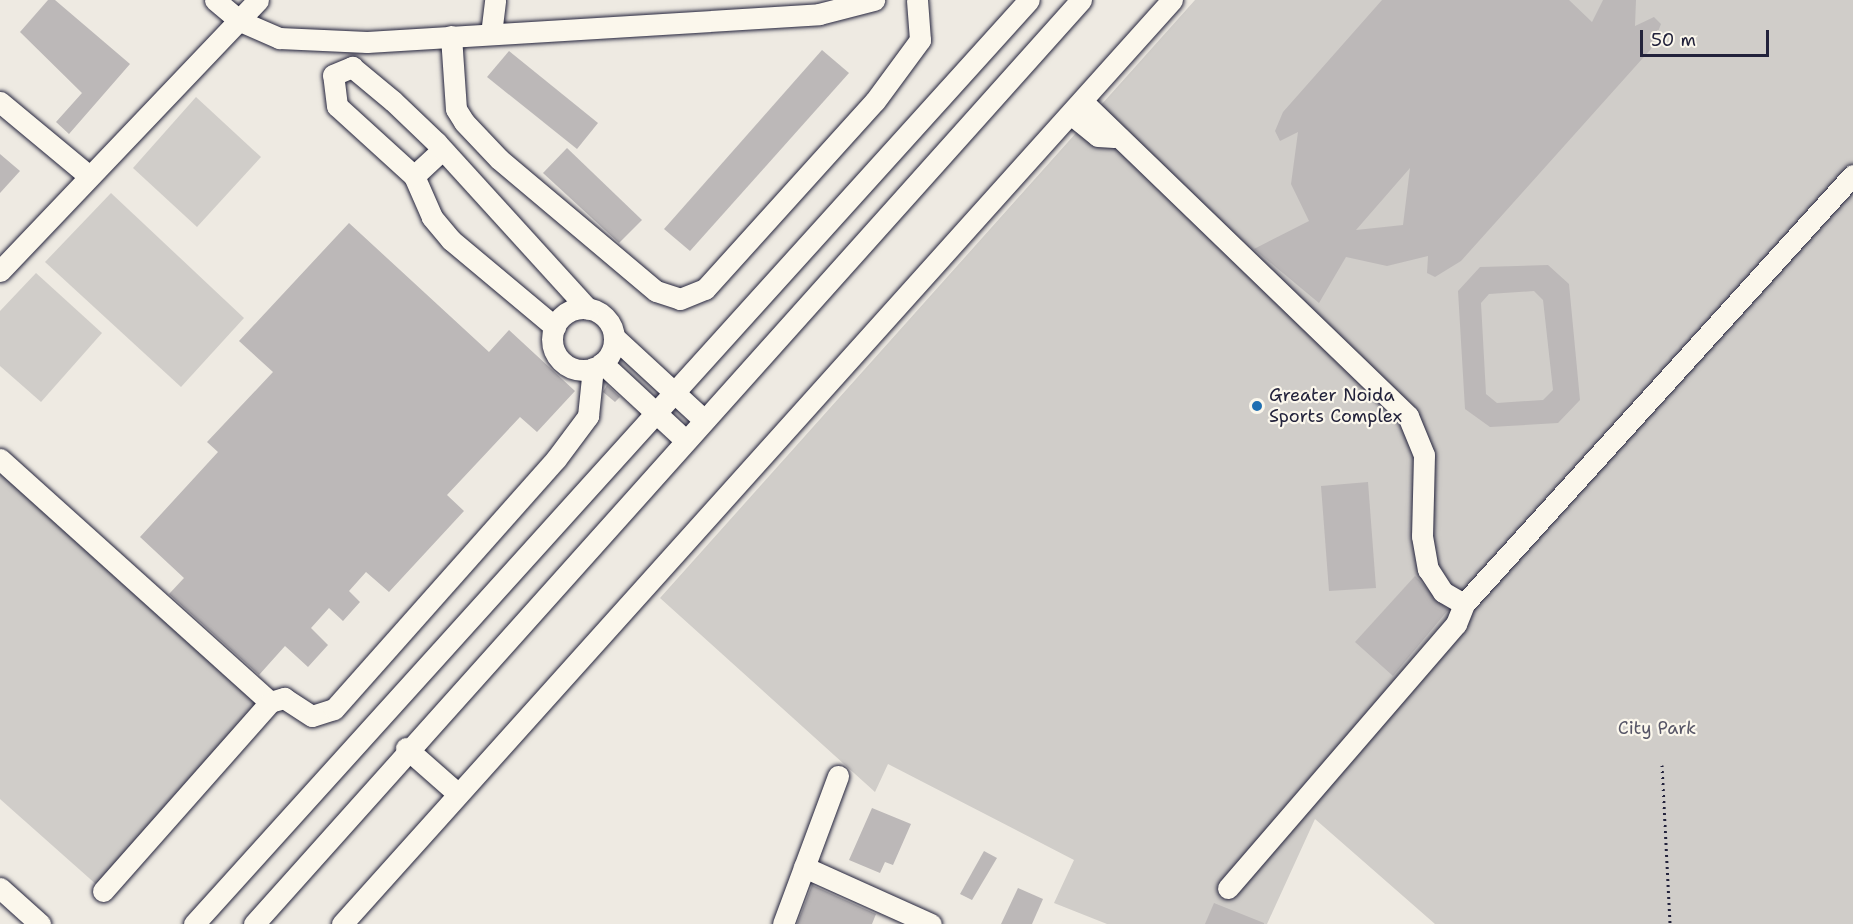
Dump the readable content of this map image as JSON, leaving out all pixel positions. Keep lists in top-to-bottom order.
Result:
{
  "parks": ["City Park"],
  "places": ["Greater Noida Sports Complex"],
  "scale_bar": "50 m"
}
